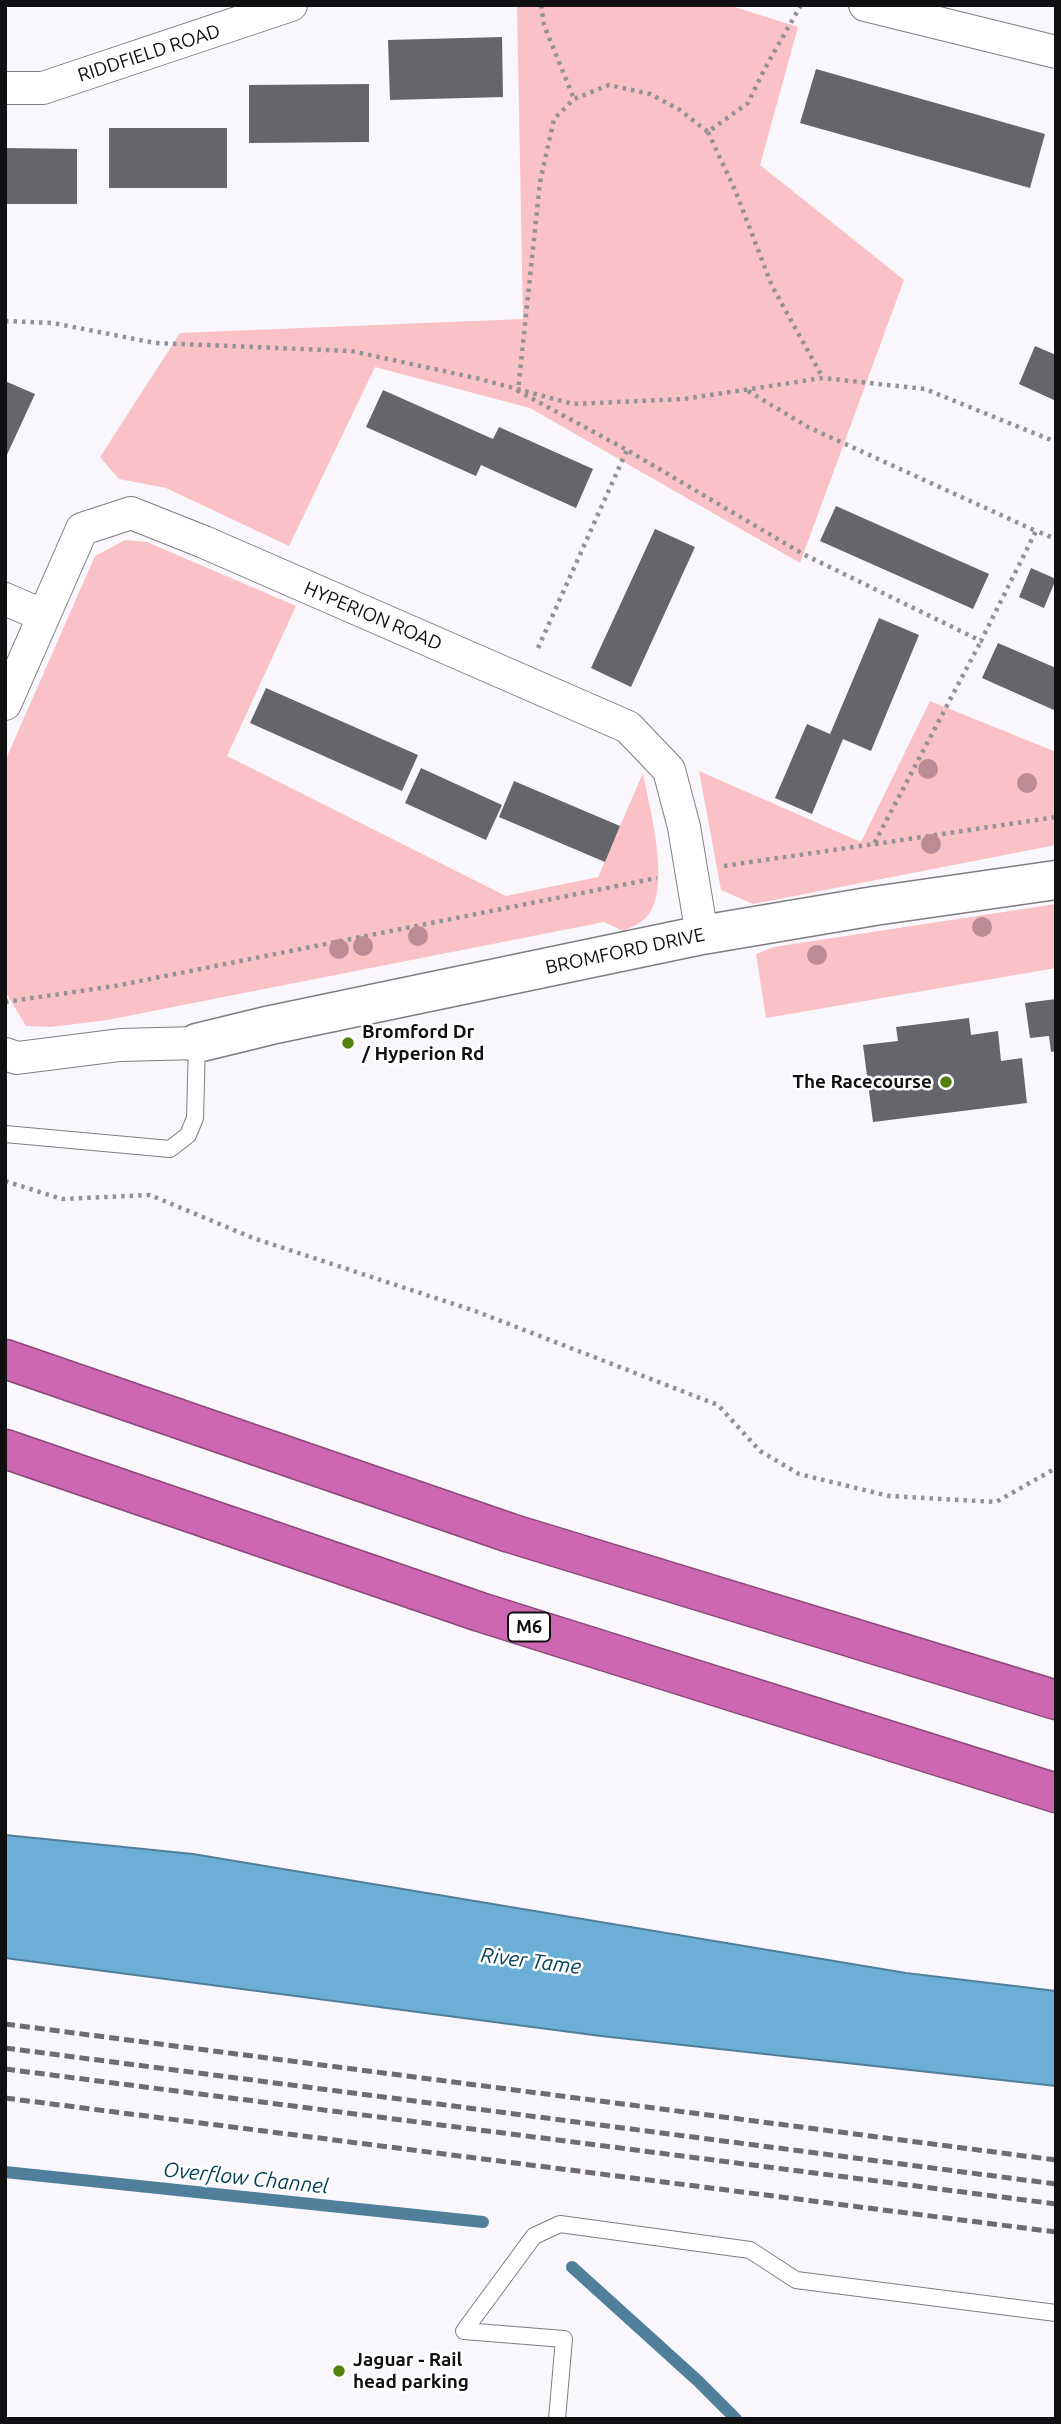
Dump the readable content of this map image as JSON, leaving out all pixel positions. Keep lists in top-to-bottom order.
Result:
{
  "streets": {
    "highway": ["M6"],
    "street": ["RIDDFIELD ROAD", "HYPERION ROAD", "BROMFORD DRIVE"]
  },
  "crossings": [
    ["HYPERION ROAD", "BROMFORD DRIVE"]
  ],
  "water": ["River Tame", "Overflow Channel"],
  "places": ["Bromford Dr / Hyperion Rd", "The Racecourse", "Jaguar - Rail head parking"]
}
